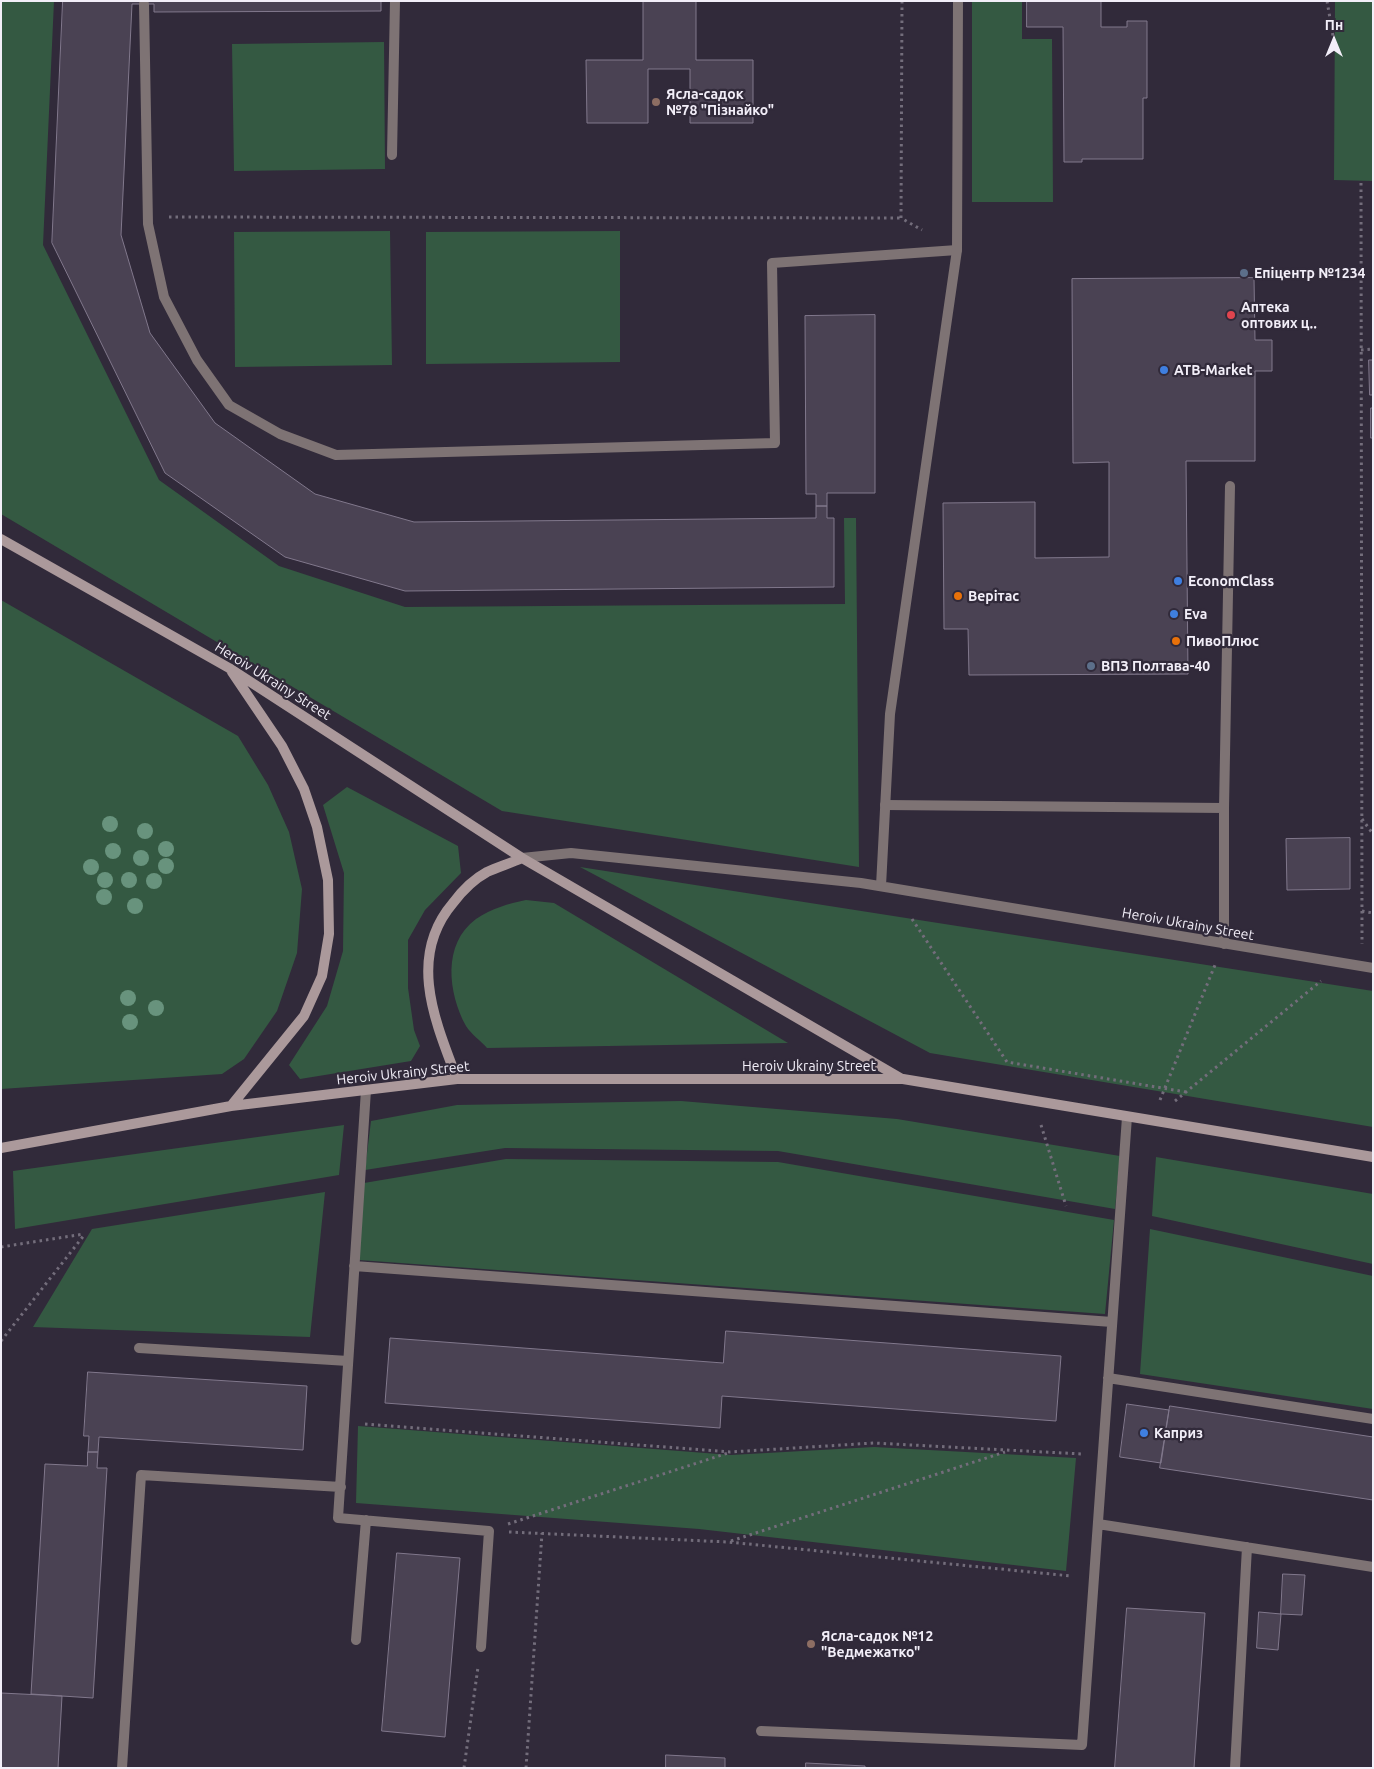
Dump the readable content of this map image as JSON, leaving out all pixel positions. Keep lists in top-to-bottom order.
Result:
{
  "streets": {
    "main road": ["Heroiv Ukrainy Street"]
  },
  "places": [
    "Ясла-садок №78 \"Пізнайко\"",
    "Епіцентр №1234",
    "Аптека оптових ц‥",
    "ATB-Market",
    "EconomClass",
    "Верітас",
    "Eva",
    "ПивоПлюс",
    "ВПЗ Полтава-40",
    "Каприз",
    "Ясла-садок №12 \"Ведмежатко\""
  ],
  "north": "top"
}
